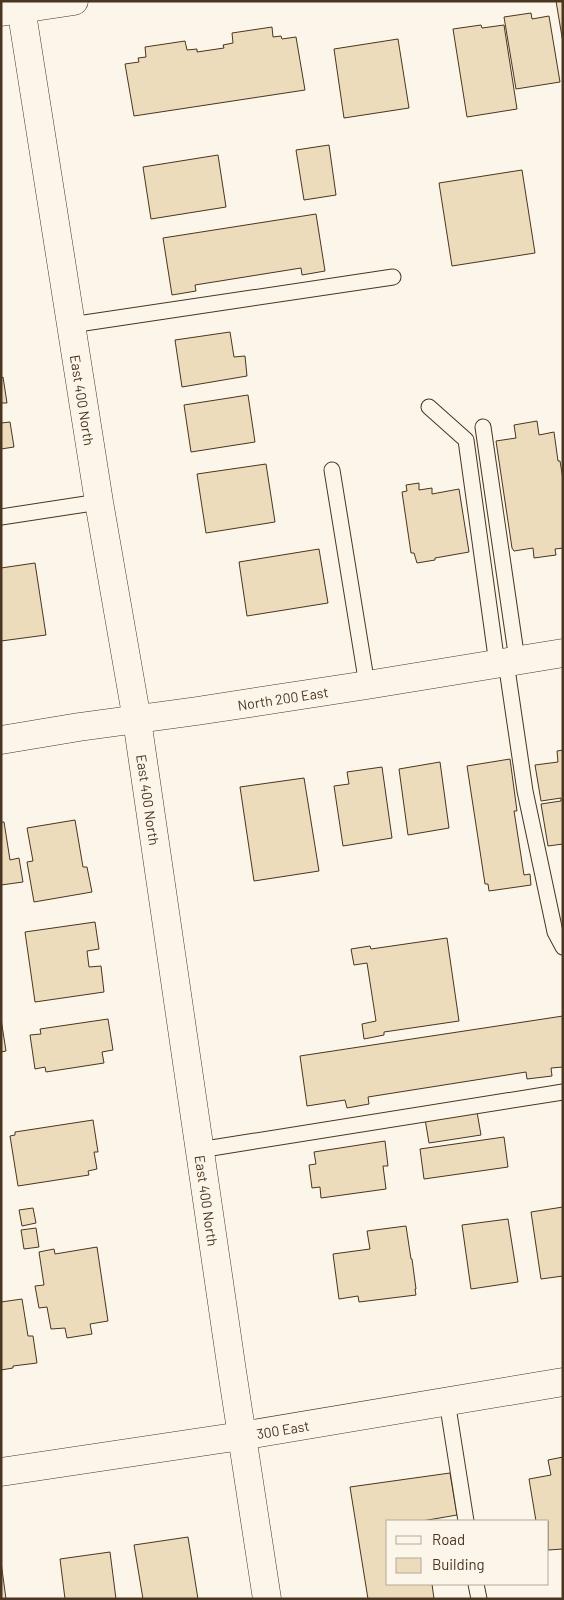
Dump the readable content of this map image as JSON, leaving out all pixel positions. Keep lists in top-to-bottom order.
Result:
{
  "streets": {
    "street": ["East 400 North", "North 200 East", "300 East"]
  },
  "crossings": [
    ["East 400 North", "North 200 East"],
    ["East 400 North", "300 East"]
  ],
  "legend": ["Road", "Building"]
}
